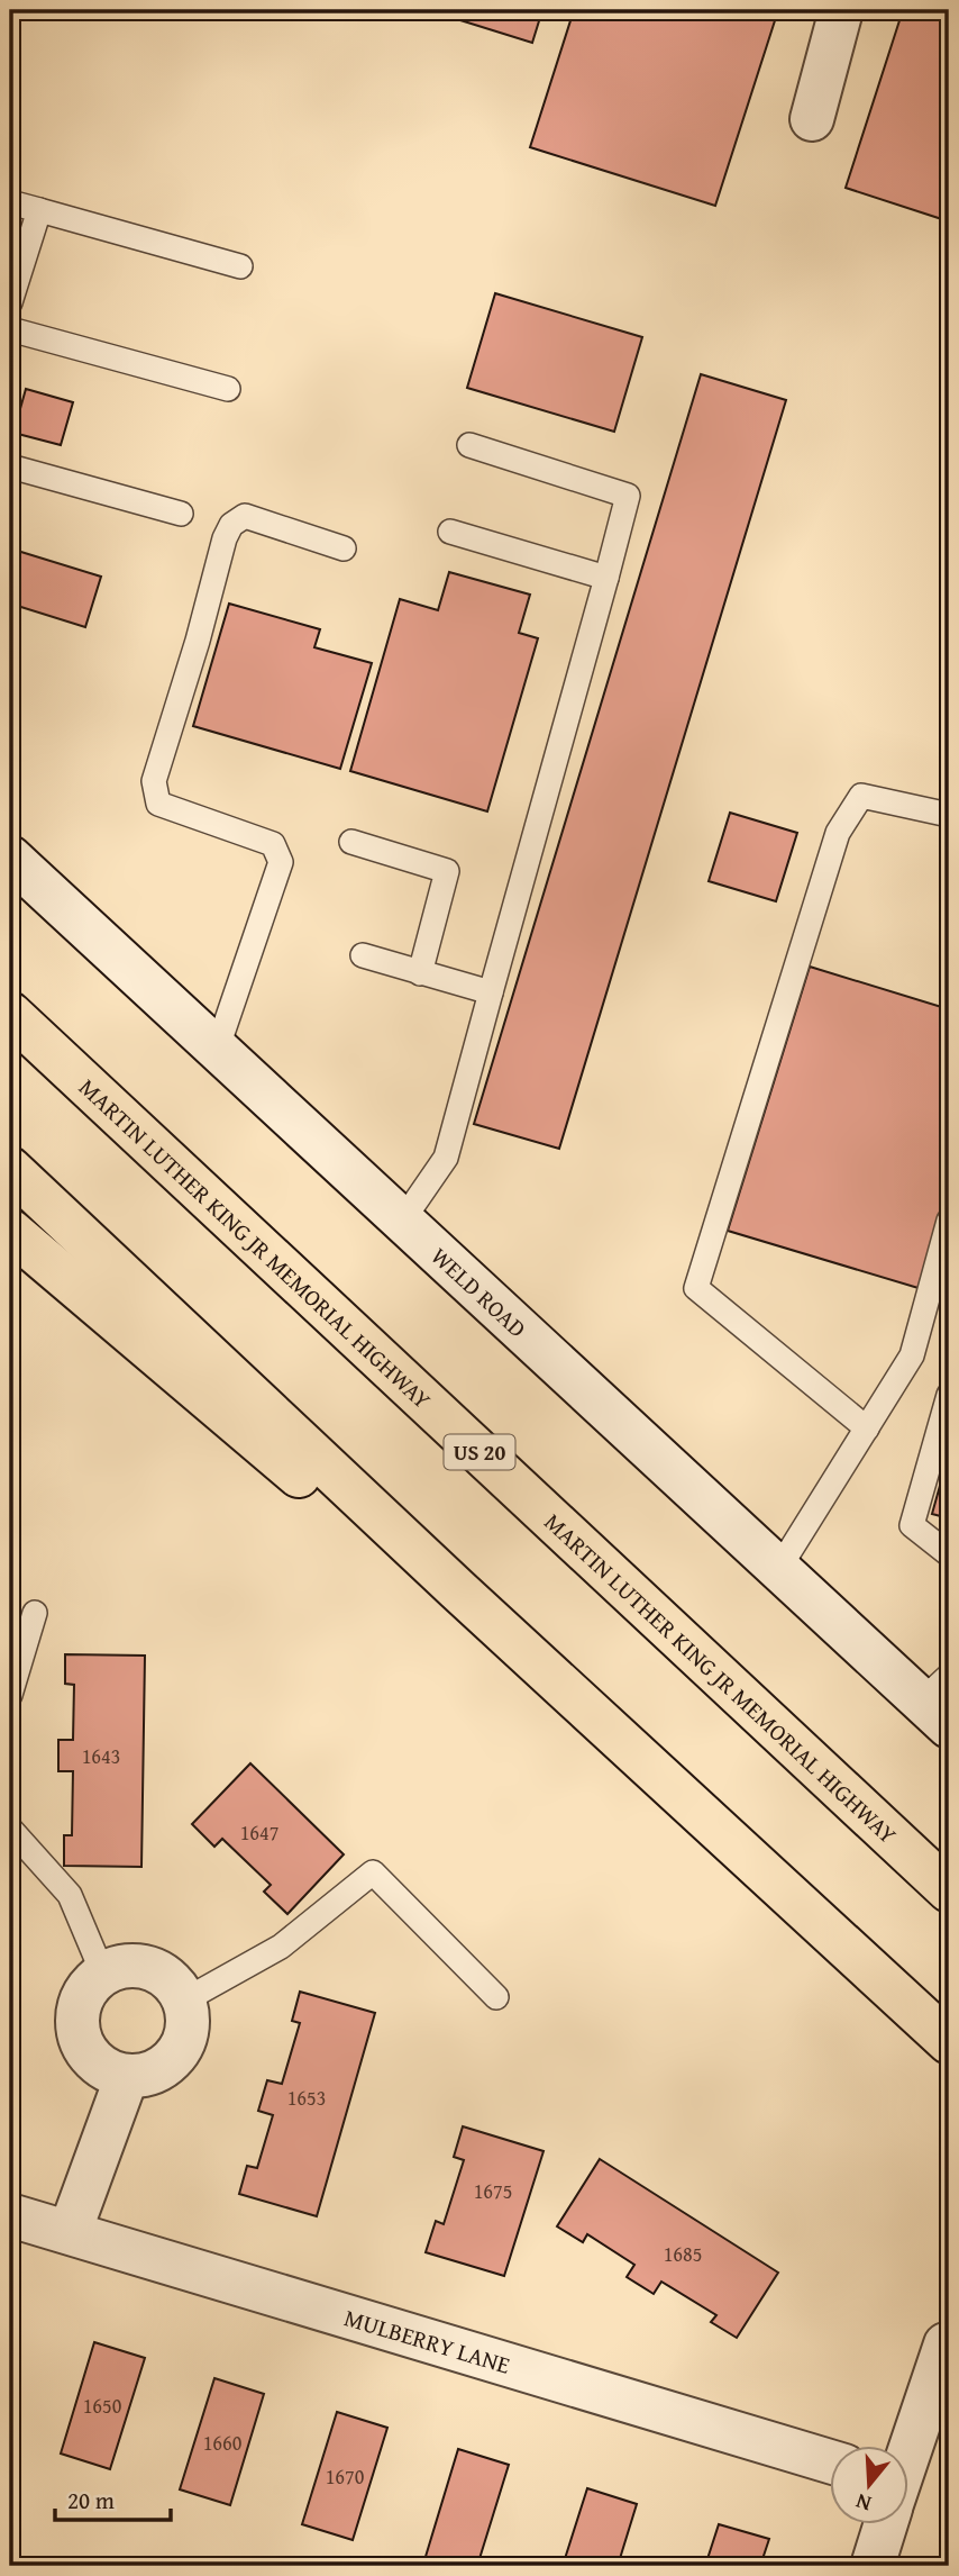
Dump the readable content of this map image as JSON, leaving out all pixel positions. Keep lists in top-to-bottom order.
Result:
{
  "streets": {
    "highway": ["MARTIN LUTHER KING JR MEMORIAL HIGHWAY", "US 20"],
    "street": ["WELD ROAD", "MULBERRY LANE"]
  },
  "house_numbers": [
    "1643",
    "1647",
    "1653",
    "1675",
    "1685",
    "1650",
    "1660",
    "1670"
  ],
  "scale_bar": "20 m",
  "north": "bottom"
}
